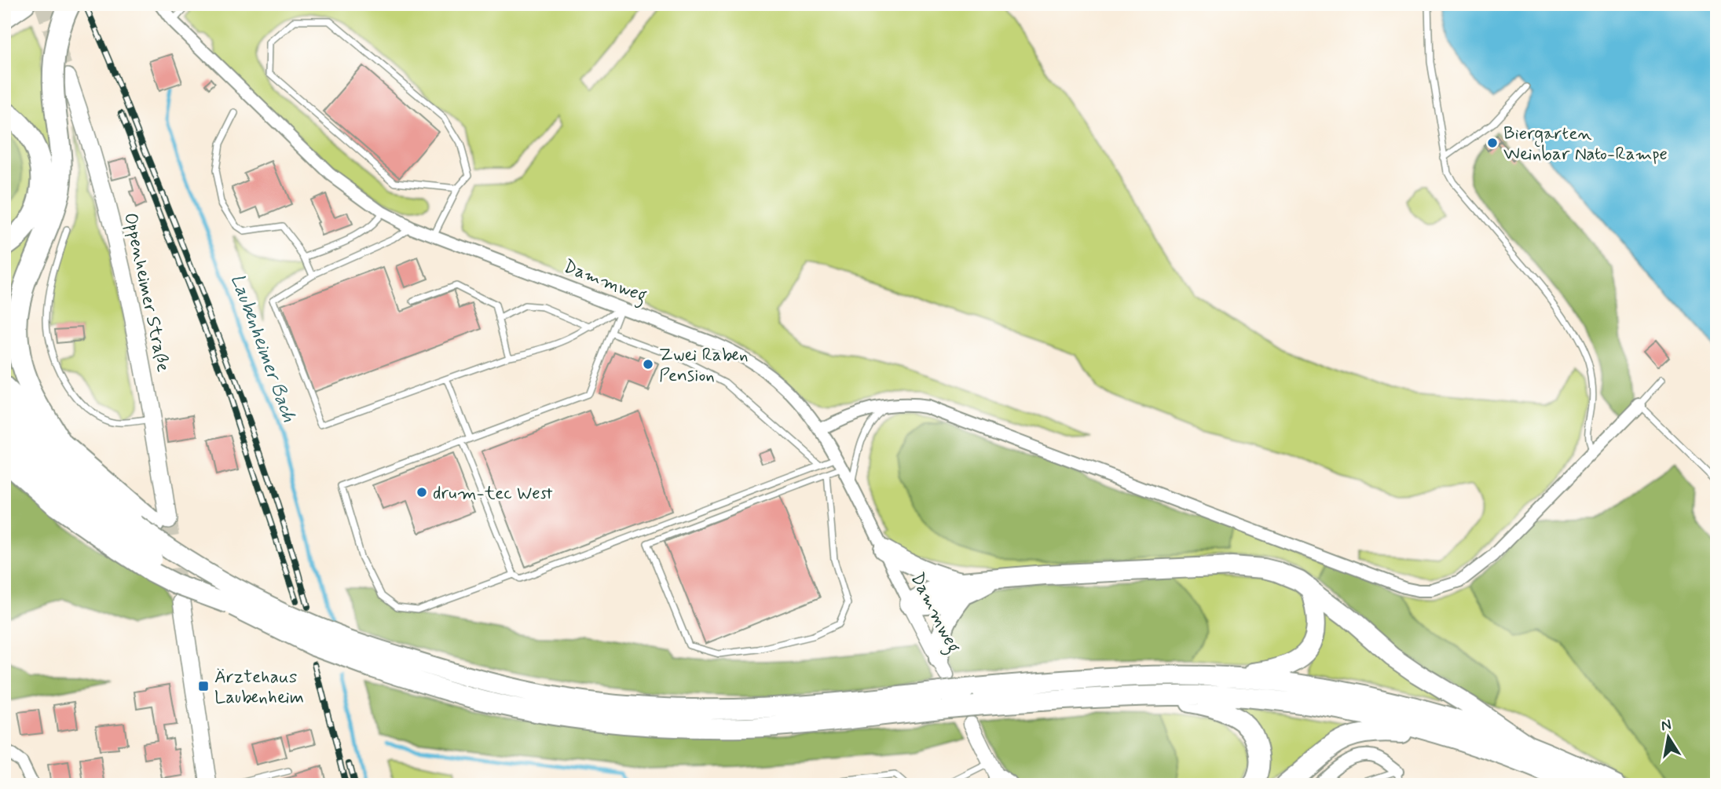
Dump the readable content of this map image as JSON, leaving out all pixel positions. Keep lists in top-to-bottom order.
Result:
{
  "streets": {
    "main road": ["Oppenheimer Straße"],
    "street": ["Dammweg"]
  },
  "water": ["Laubenheimer Bach"],
  "places": {
    "other": ["Biergarten Weinbar Nato-Rampe", "Zwei Raben Pension", "drum-tec West"],
    "transit": ["Ärztehaus Laubenheim"]
  },
  "north": "top"
}
